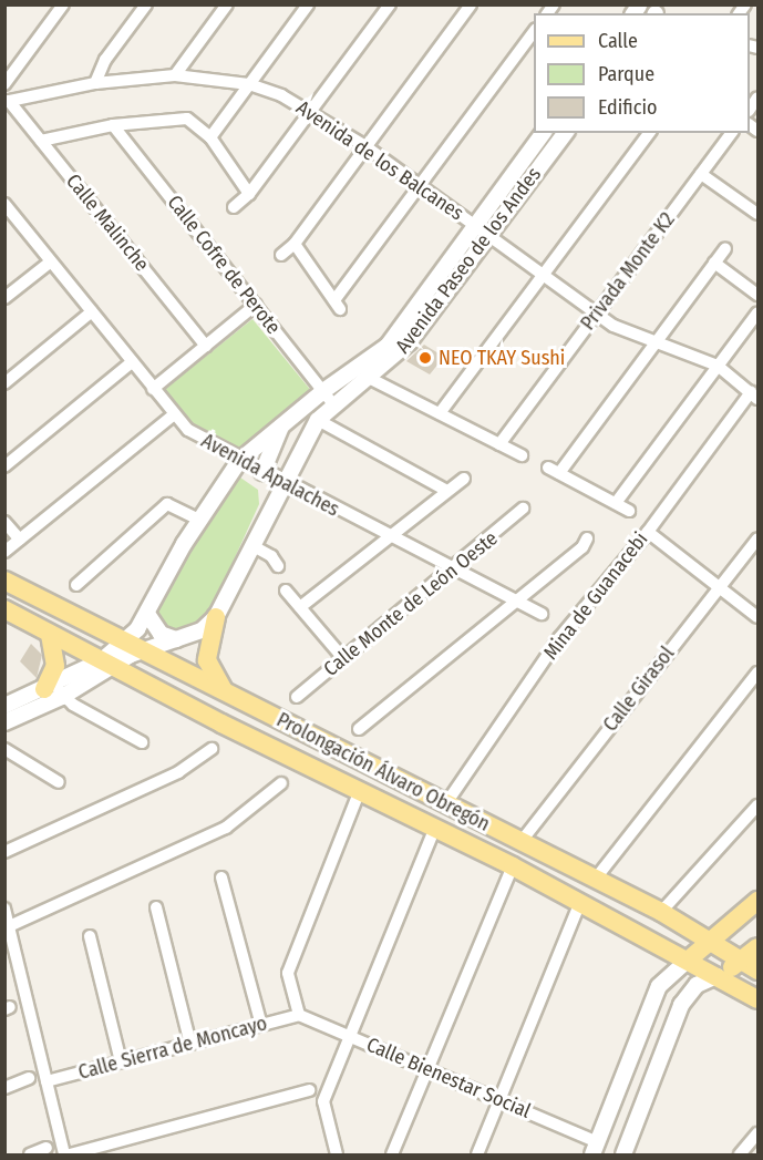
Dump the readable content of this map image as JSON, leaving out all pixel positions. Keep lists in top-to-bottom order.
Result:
{
  "streets": {
    "main road": ["Prolongación Álvaro Obregón"],
    "street": [
      "Avenida de los Balcanes",
      "Calle Malinche",
      "Avenida Paseo de los Andes",
      "Calle Cofre de Perote",
      "Privada Monte K2",
      "Avenida Apalaches",
      "Mina de Guanacebi",
      "Calle Monte de León Oeste",
      "Calle Girasol",
      "Calle Sierra de Moncayo",
      "Calle Bienestar Social"
    ]
  },
  "crossings": [
    ["Avenida de los Balcanes", "Calle Malinche"],
    ["Avenida de los Balcanes", "Avenida Paseo de los Andes"],
    ["Avenida de los Balcanes", "Privada Monte K2"],
    ["Avenida de los Balcanes", "Mina de Guanacebi"],
    ["Avenida Paseo de los Andes", "Calle Cofre de Perote"],
    ["Avenida Paseo de los Andes", "Avenida Apalaches"],
    ["Avenida Paseo de los Andes", "Prolongación Álvaro Obregón"],
    ["Avenida Apalaches", "Calle Monte de León Oeste"],
    ["Mina de Guanacebi", "Prolongación Álvaro Obregón"],
    ["Calle Girasol", "Prolongación Álvaro Obregón"],
    ["Calle Sierra de Moncayo", "Calle Bienestar Social"]
  ],
  "places": ["NEO TKAY Sushi"],
  "legend": ["Calle", "Parque", "Edificio"]
}
